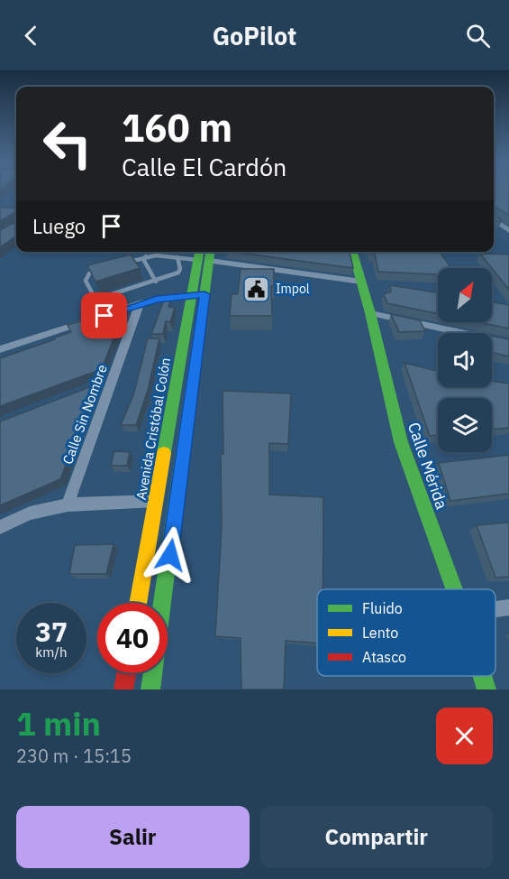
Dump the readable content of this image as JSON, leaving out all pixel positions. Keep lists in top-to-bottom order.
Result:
{
  "streets": {
    "street": ["Calle Sin Nombre", "Avenida Cristóbal Colón", "Calle Mérida"]
  },
  "places": {
    "public building": ["Impol"]
  },
  "legend": ["Fluido", "Lento", "Atasco"],
  "north": "top right",
  "page": {
    "header": "GoPilot",
    "turn": ["160 m", "Calle El Cardón"],
    "then": "Luego",
    "speed": "37 km/h",
    "limit": "40",
    "heading": ["1 min", "230 m · 15:15"],
    "buttons": ["Salir", "Compartir"]
  }
}
